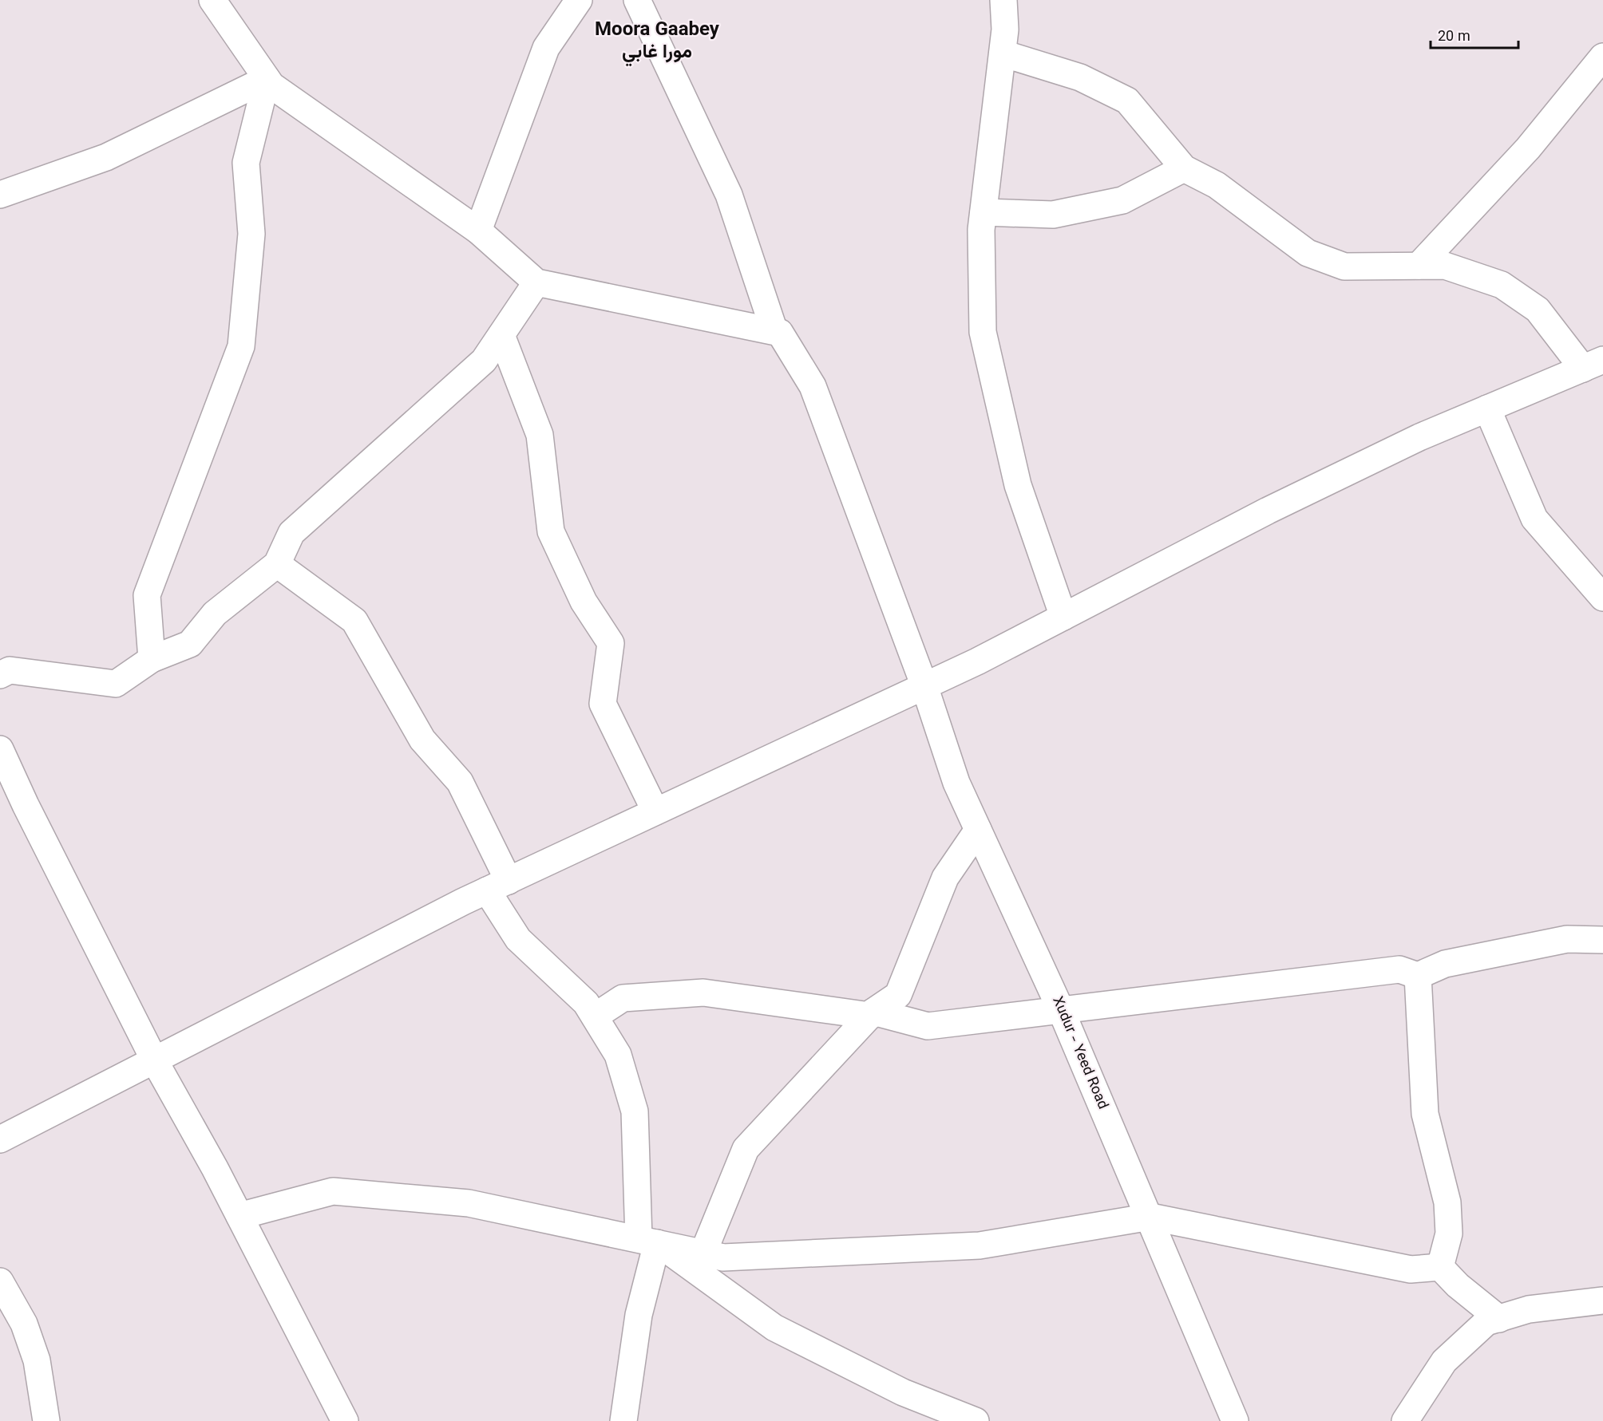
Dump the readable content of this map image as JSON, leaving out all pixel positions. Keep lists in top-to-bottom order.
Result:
{
  "streets": {
    "street": ["Xudur - Yeed Road"]
  },
  "districts": ["Moora Gaabey مورا غابي"],
  "scale_bar": "20 m"
}
